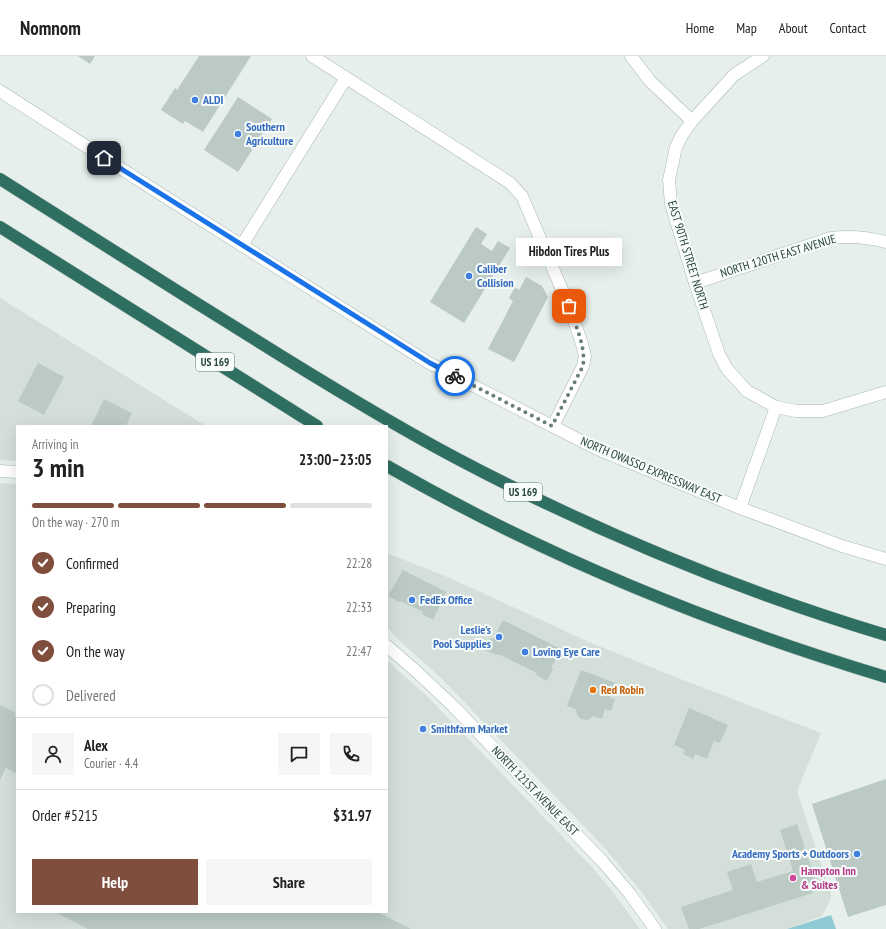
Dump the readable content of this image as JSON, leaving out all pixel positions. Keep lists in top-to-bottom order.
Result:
{
  "streets": {
    "highway": ["US 169"],
    "street": [
      "EAST 90TH STREET NORTH",
      "NORTH 120TH EAST AVENUE",
      "NORTH OWASSO EXPRESSWAY EAST",
      "NORTH 121ST AVENUE EAST"
    ]
  },
  "crossings": [
    ["EAST 90TH STREET NORTH", "NORTH 120TH EAST AVENUE"]
  ],
  "places": [
    "ALDI",
    "Southern Agriculture",
    "Caliber Collision",
    "Hibdon Tires Plus",
    "FedEx Office",
    "Leslie's Pool Supplies",
    "Loving Eye Care",
    "Red Robin",
    "Smithfarm Market",
    "Academy Sports + Outdoors",
    "Hampton Inn & Suites"
  ],
  "page": {
    "header": "Nomnom",
    "nav": [
      "Home",
      "Map",
      "About",
      "Contact"
    ],
    "bubble": "Hibdon Tires Plus",
    "heading": ["3 min", "Arriving in", "23:00–23:05"],
    "panel": [
      "Alex",
      "Courier · 4.4",
      "Order #5215",
      "$31.97"
    ],
    "bar": "On the way · 270 m",
    "list": [
      ["Confirmed", "22:28"],
      ["Preparing", "22:33"],
      ["On the way", "22:47"],
      "Delivered"
    ],
    "buttons": ["Help", "Share"]
  }
}
